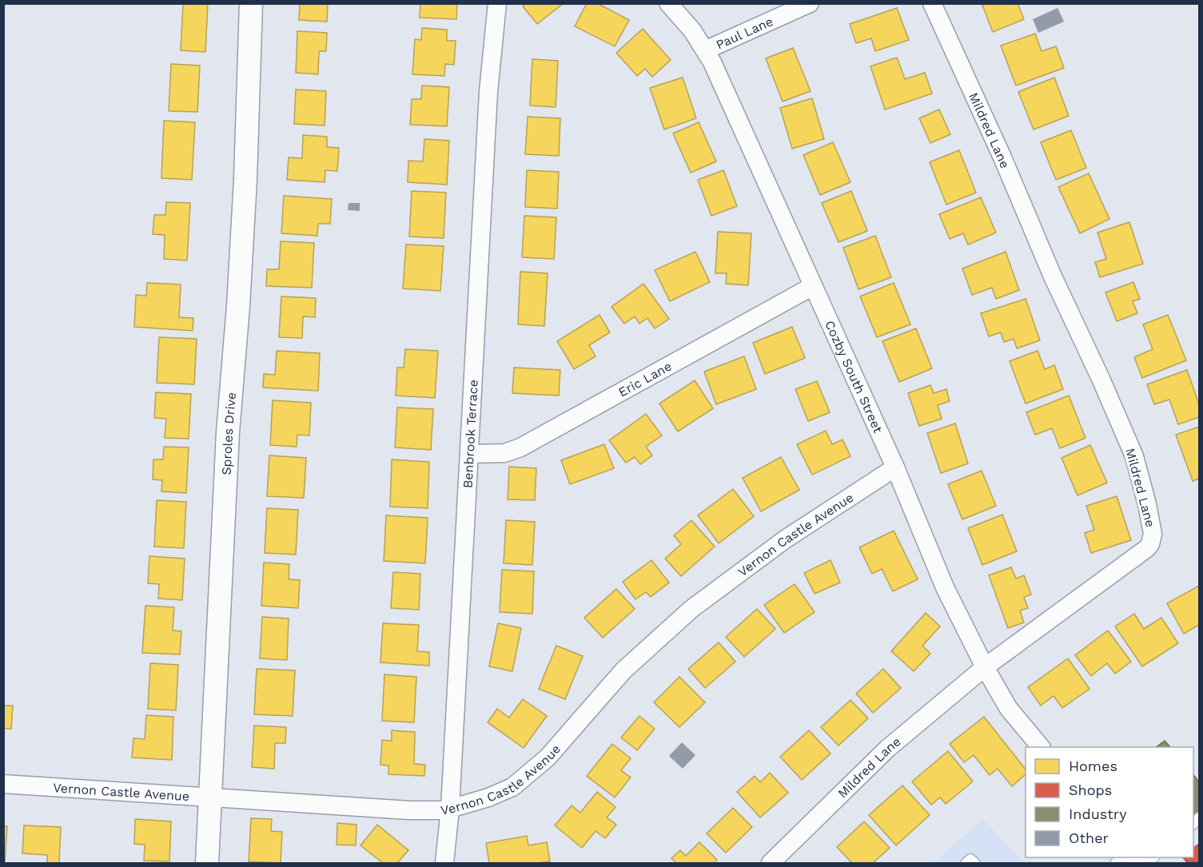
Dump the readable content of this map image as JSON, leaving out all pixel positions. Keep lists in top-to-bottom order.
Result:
{
  "streets": {
    "street": [
      "Paul Lane",
      "Mildred Lane",
      "Cozby South Street",
      "Eric Lane",
      "Sproles Drive",
      "Benbrook Terrace",
      "Vernon Castle Avenue"
    ]
  },
  "crossings": [
    ["Paul Lane", "Cozby South Street"],
    ["Mildred Lane", "Cozby South Street"],
    ["Cozby South Street", "Eric Lane"],
    ["Cozby South Street", "Vernon Castle Avenue"],
    ["Eric Lane", "Benbrook Terrace"],
    ["Sproles Drive", "Vernon Castle Avenue"],
    ["Benbrook Terrace", "Vernon Castle Avenue"]
  ],
  "legend": [
    "Homes",
    "Shops",
    "Industry",
    "Other"
  ]
}
